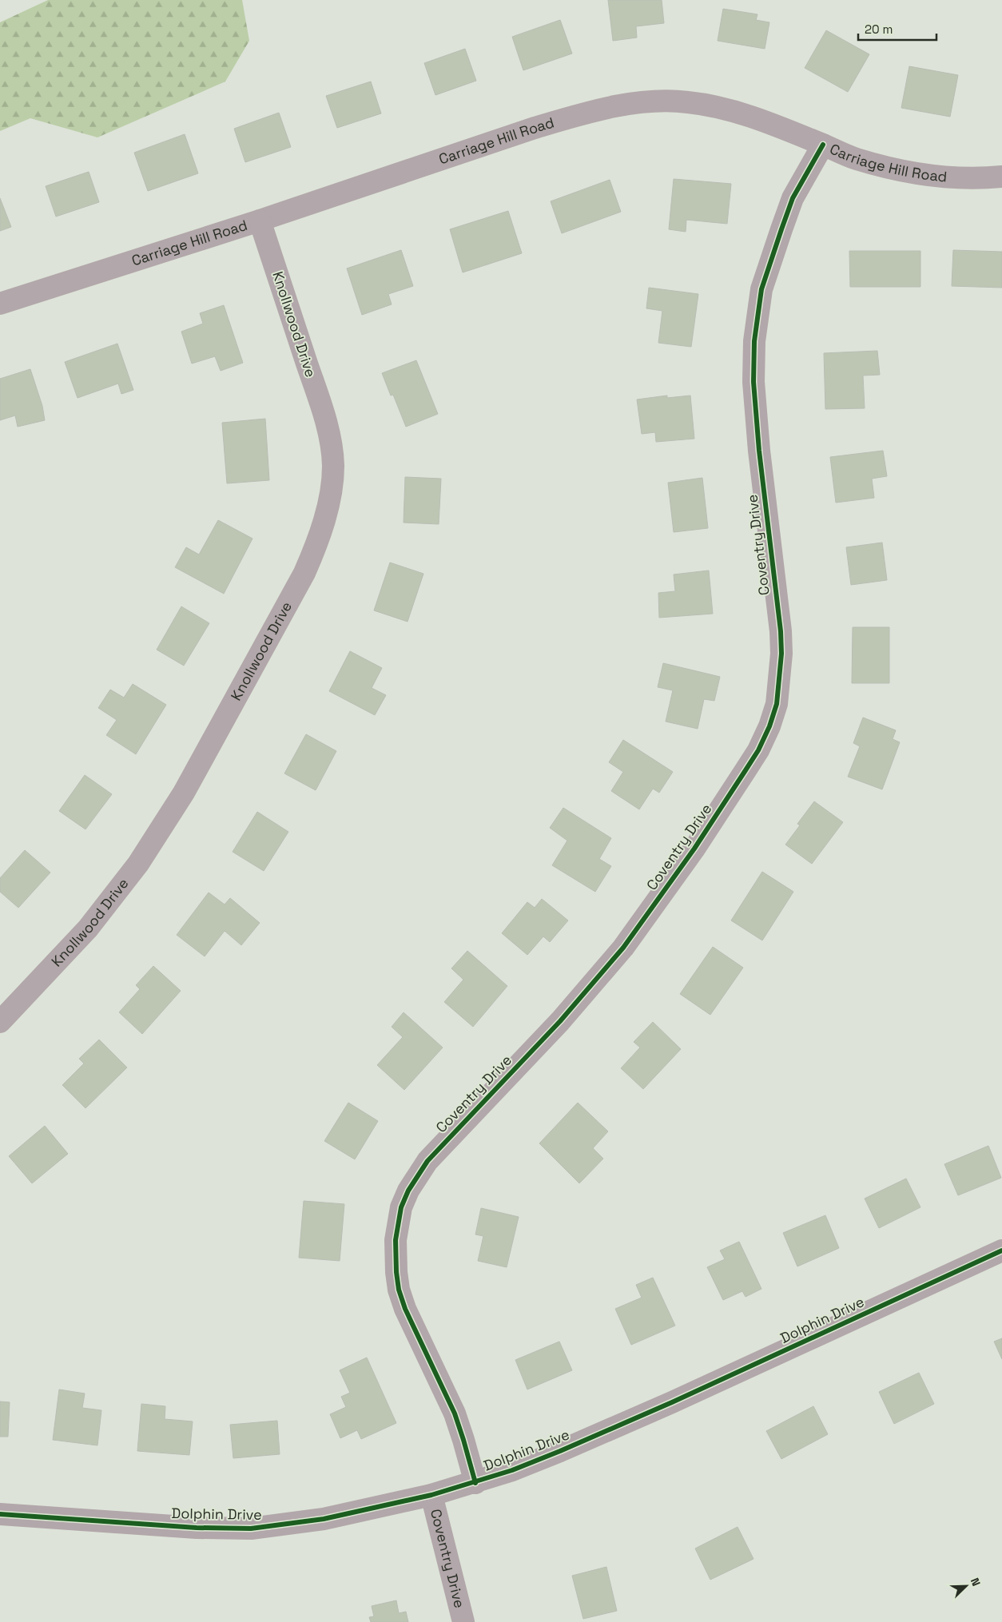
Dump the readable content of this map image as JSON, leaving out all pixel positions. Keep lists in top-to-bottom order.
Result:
{
  "streets": {
    "street": [
      "Carriage Hill Road",
      "Knollwood Drive",
      "Coventry Drive",
      "Dolphin Drive"
    ]
  },
  "crossings": [
    ["Carriage Hill Road", "Knollwood Drive"],
    ["Carriage Hill Road", "Coventry Drive"],
    ["Coventry Drive", "Dolphin Drive"]
  ],
  "scale_bar": "20 m",
  "north": "top right"
}
